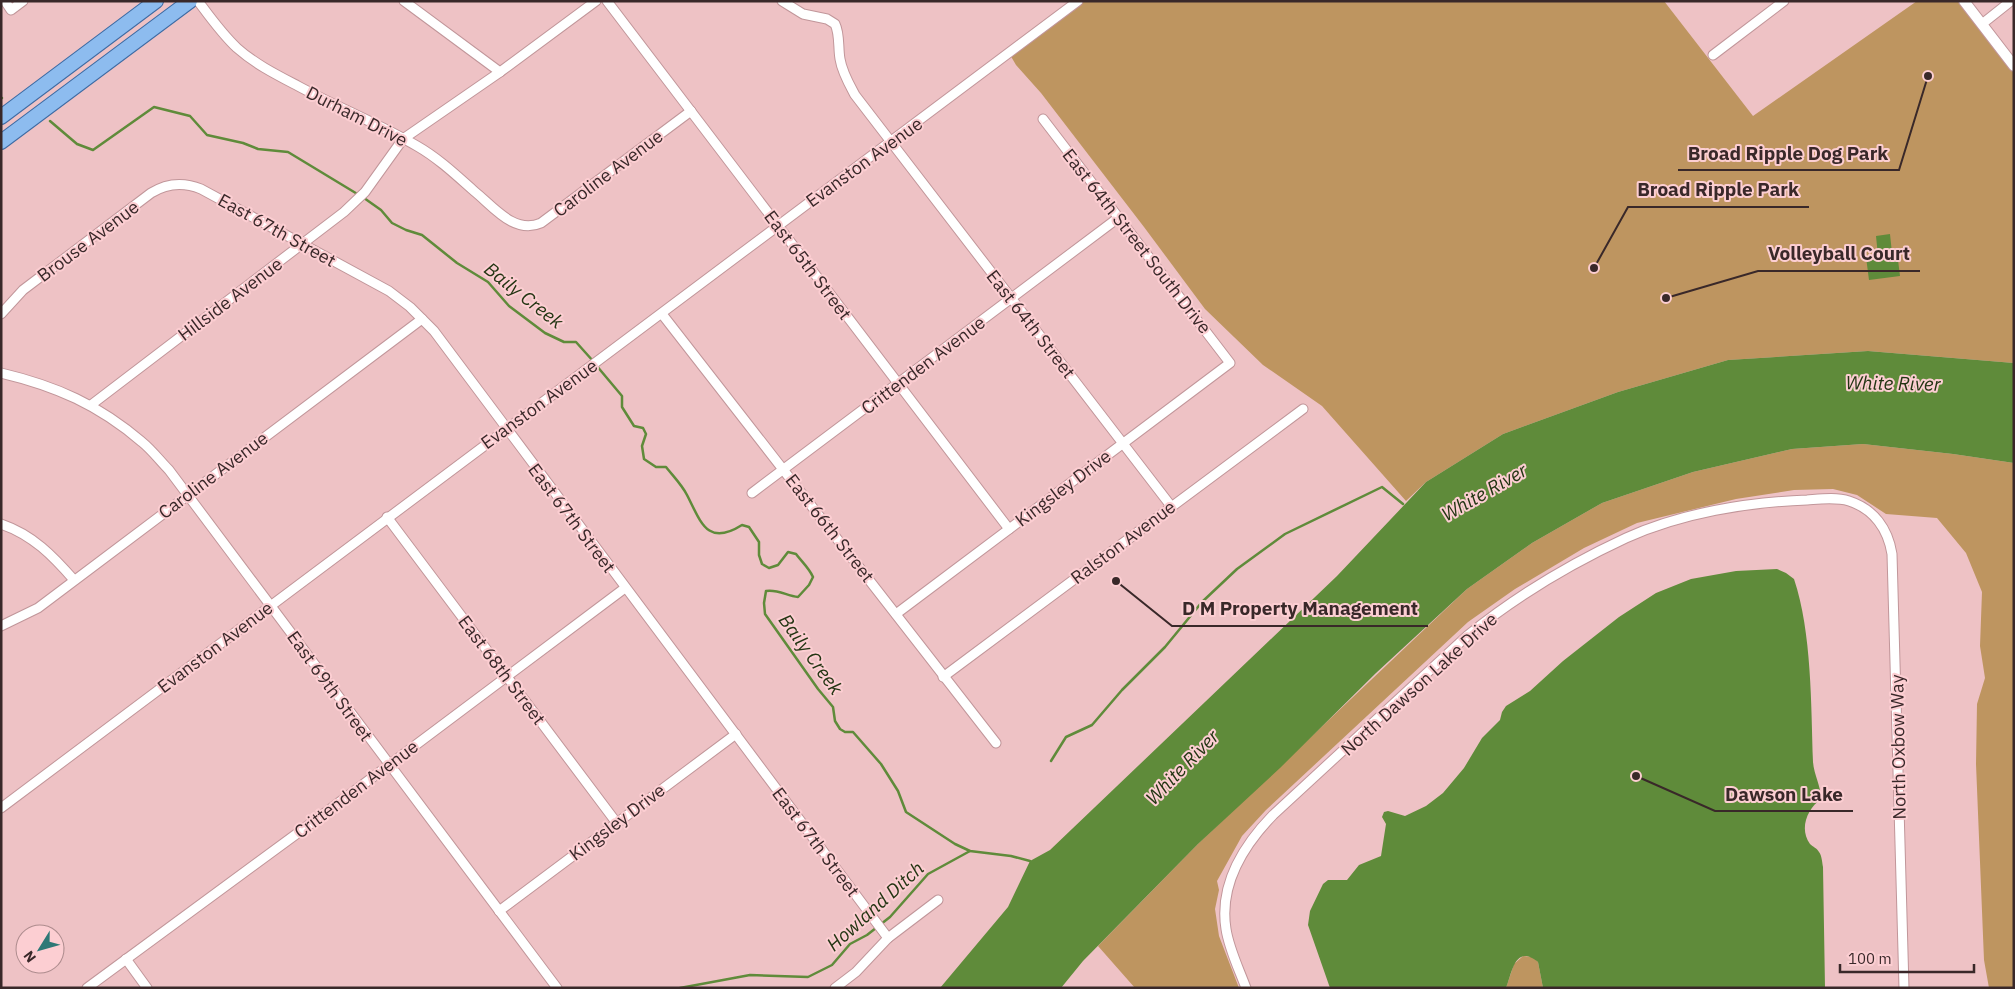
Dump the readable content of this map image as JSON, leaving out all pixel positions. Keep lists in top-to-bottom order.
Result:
{
  "streets": {
    "street": [
      "Durham Drive",
      "Evanston Avenue",
      "Caroline Avenue",
      "East 67th Street",
      "Brouse Avenue",
      "East 64th Street South Drive",
      "East 65th Street",
      "Hillside Avenue",
      "East 64th Street",
      "Crittenden Avenue",
      "Kingsley Drive",
      "East 66th Street",
      "Ralston Avenue",
      "East 68th Street",
      "North Dawson Lake Drive",
      "East 69th Street",
      "North Oxbow Way"
    ]
  },
  "crossings": [
    ["Durham Drive", "Caroline Avenue"],
    ["Durham Drive", "Hillside Avenue"],
    ["Evanston Avenue", "East 67th Street"],
    ["Evanston Avenue", "East 65th Street"],
    ["Evanston Avenue", "East 64th Street"],
    ["Evanston Avenue", "East 66th Street"],
    ["Evanston Avenue", "East 68th Street"],
    ["Evanston Avenue", "East 69th Street"],
    ["Caroline Avenue", "East 67th Street"],
    ["Caroline Avenue", "East 65th Street"],
    ["Caroline Avenue", "East 69th Street"],
    ["East 67th Street", "Brouse Avenue"],
    ["East 67th Street", "Hillside Avenue"],
    ["East 67th Street", "Crittenden Avenue"],
    ["East 67th Street", "Kingsley Drive"],
    ["East 64th Street South Drive", "Crittenden Avenue"],
    ["East 64th Street South Drive", "Kingsley Drive"],
    ["East 65th Street", "Crittenden Avenue"],
    ["East 65th Street", "Kingsley Drive"],
    ["Hillside Avenue", "East 69th Street"],
    ["East 64th Street", "Crittenden Avenue"],
    ["East 64th Street", "Kingsley Drive"],
    ["East 64th Street", "Ralston Avenue"],
    ["Crittenden Avenue", "East 66th Street"],
    ["Crittenden Avenue", "East 68th Street"],
    ["Crittenden Avenue", "East 69th Street"],
    ["Kingsley Drive", "East 66th Street"],
    ["Kingsley Drive", "East 68th Street"],
    ["Kingsley Drive", "East 69th Street"],
    ["East 66th Street", "Ralston Avenue"],
    ["North Dawson Lake Drive", "North Oxbow Way"]
  ],
  "water": ["Baily Creek", "White River", "Howland Ditch"],
  "places": [
    "Broad Ripple Dog Park",
    "Broad Ripple Park",
    "Volleyball Court",
    "D M Property Management",
    "Dawson Lake"
  ],
  "scale_bar": "100 m",
  "north": "bottom left"
}
